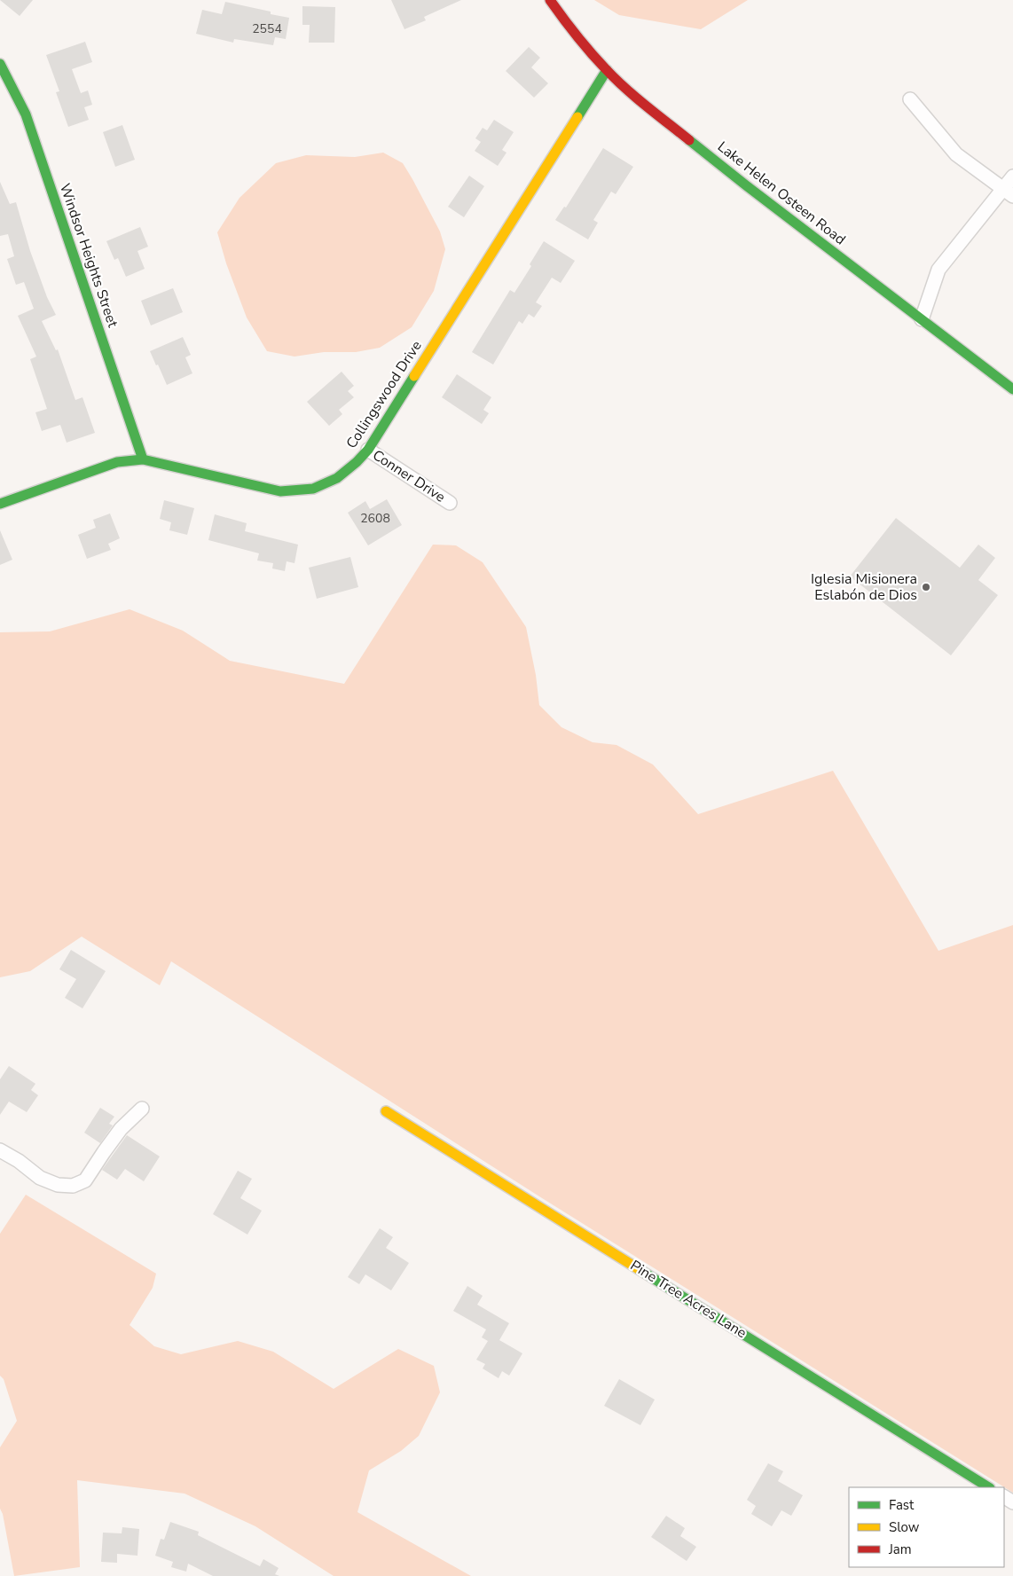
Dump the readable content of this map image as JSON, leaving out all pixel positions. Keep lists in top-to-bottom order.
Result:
{
  "streets": {
    "street": [
      "Lake Helen Osteen Road",
      "Windsor Heights Street",
      "Collingswood Drive",
      "Conner Drive",
      "Pine Tree Acres Lane"
    ]
  },
  "crossings": [
    ["Lake Helen Osteen Road", "Collingswood Drive"],
    ["Windsor Heights Street", "Collingswood Drive"],
    ["Collingswood Drive", "Conner Drive"]
  ],
  "places": ["Iglesia Misionera Eslabón de Dios"],
  "house_numbers": ["2554", "2608"],
  "legend": ["Fast", "Slow", "Jam"]
}
